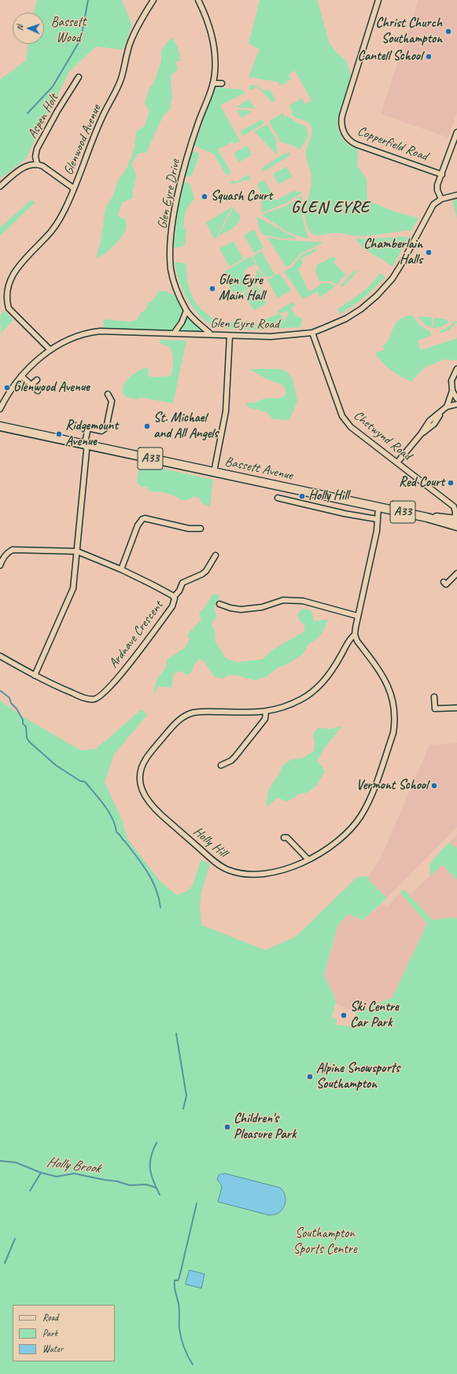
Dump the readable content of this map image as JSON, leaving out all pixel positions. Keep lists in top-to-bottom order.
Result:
{
  "streets": {
    "main road": ["A33", "Bassett Avenue"],
    "street": [
      "Aspen Holt",
      "Glenwood Avenue",
      "Copperfield Road",
      "Glen Eyre Drive",
      "Glen Eyre Road",
      "Chetwynd Road",
      "Ardnave Crescent",
      "Holly Hill"
    ]
  },
  "crossings": [
    ["Glenwood Avenue", "Glen Eyre Road"],
    ["Glen Eyre Drive", "Glen Eyre Road"],
    ["Glen Eyre Road", "Chetwynd Road"],
    ["Chetwynd Road", "Bassett Avenue"],
    ["Bassett Avenue", "Holly Hill"]
  ],
  "districts": ["GLEN EYRE"],
  "water": ["Holly Brook"],
  "parks": ["Bassett Wood", "Southampton Sports Centre"],
  "places": [
    "Christ Church Southampton",
    "Cantell School",
    "Squash Court",
    "Chamberlain Halls",
    "Glen Eyre Main Hall",
    "Glenwood Avenue",
    "St. Michael and All Angels",
    "Ridgemount Avenue",
    "Red Court",
    "Holly Hill",
    "Vermont School",
    "Ski Centre Car Park",
    "Alpine Snowsports Southampton",
    "Children's Pleasure Park"
  ],
  "legend": ["Road", "Park", "Water"],
  "north": "left"
}
